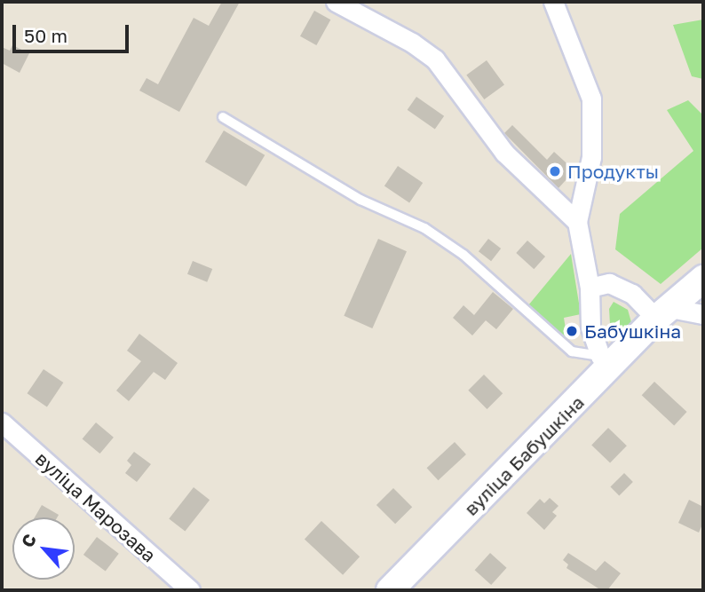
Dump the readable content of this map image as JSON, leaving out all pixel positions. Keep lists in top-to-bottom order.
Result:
{
  "streets": {
    "street": ["вуліца Бабушкіна", "вуліца Марозава"]
  },
  "places": ["Продукты", "Бабушкіна"],
  "scale_bar": "50 m",
  "north": "top left"
}
